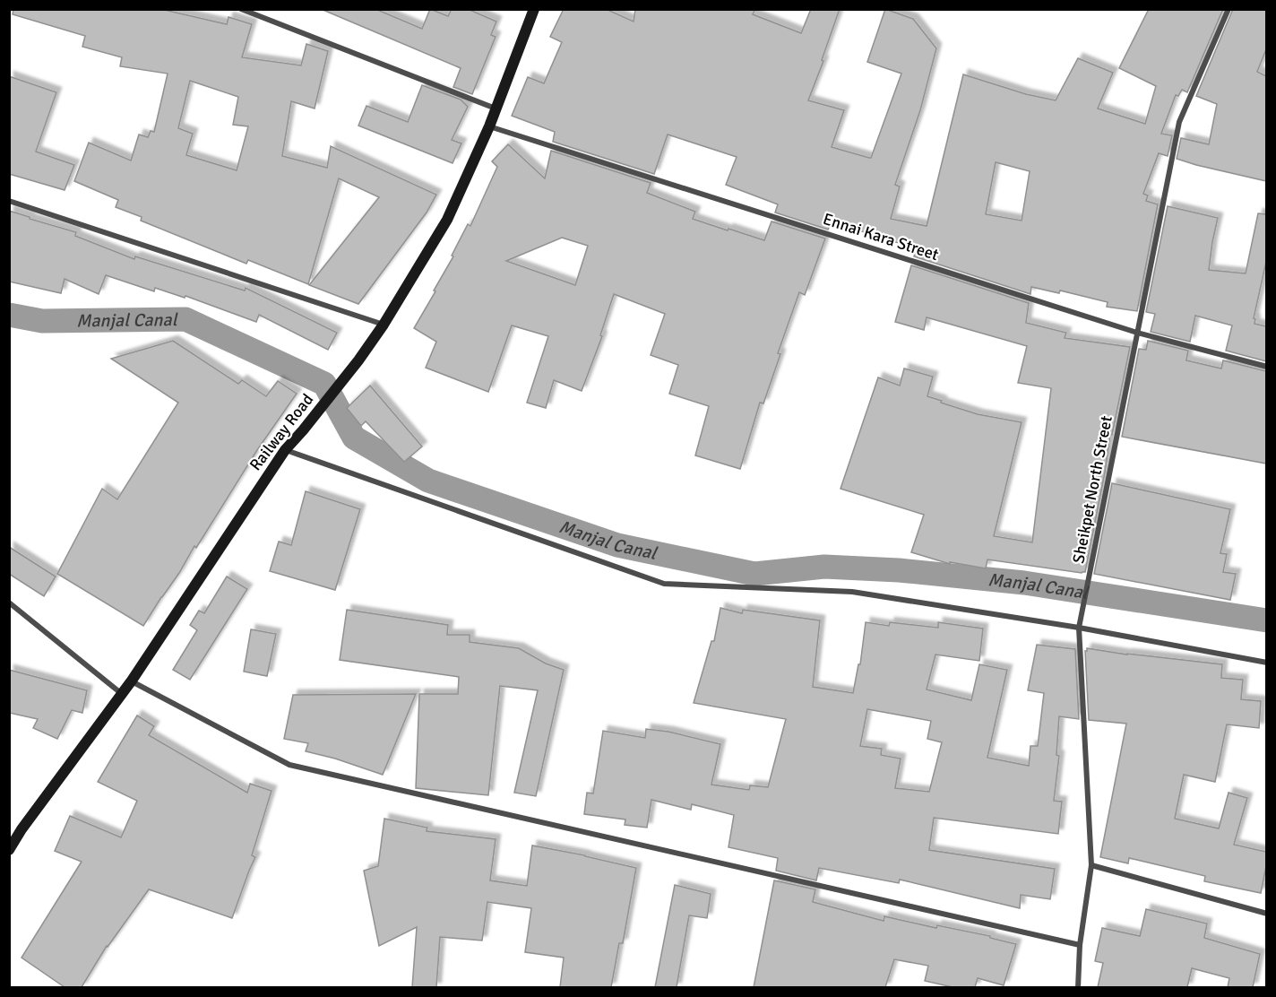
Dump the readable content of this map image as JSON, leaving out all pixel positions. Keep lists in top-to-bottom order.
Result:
{
  "streets": {
    "main road": ["Railway Road"],
    "street": ["Ennai Kara Street", "Sheikpet North Street"]
  },
  "crossings": [
    ["Ennai Kara Street", "Railway Road"],
    ["Ennai Kara Street", "Sheikpet North Street"]
  ],
  "water": ["Manjal Canal"]
}
